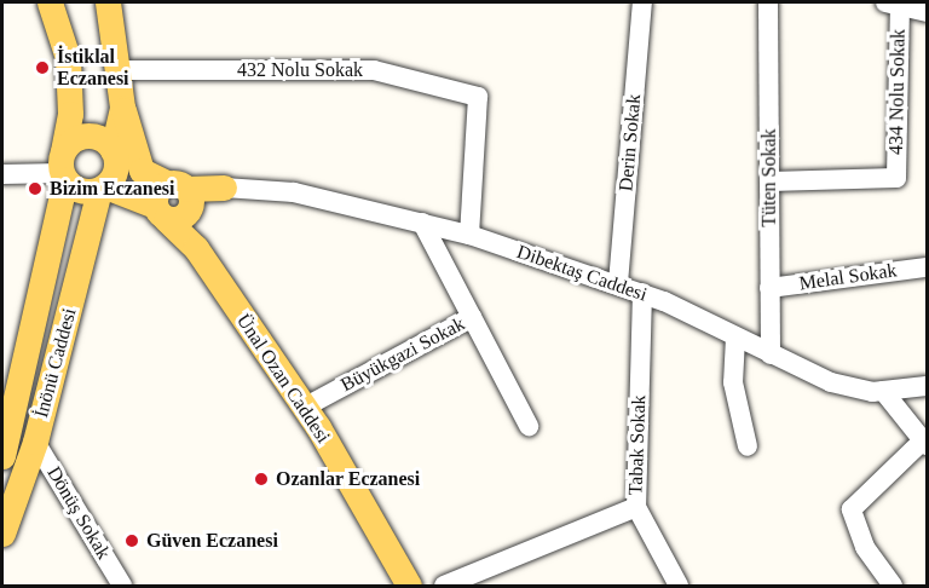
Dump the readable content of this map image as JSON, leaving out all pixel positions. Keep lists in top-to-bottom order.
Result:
{
  "streets": {
    "main road": ["İnönü Caddesi", "Ünal Ozan Caddesi"],
    "street": [
      "432 Nolu Sokak",
      "434 Nolu Sokak",
      "Derin Sokak",
      "Tüten Sokak",
      "Dibektaş Caddesi",
      "Melal Sokak",
      "Büyükgazi Sokak",
      "Tabak Sokak",
      "Dönüş Sokak"
    ]
  },
  "crossings": [
    ["432 Nolu Sokak", "Dibektaş Caddesi"],
    ["434 Nolu Sokak", "Tüten Sokak"],
    ["Derin Sokak", "Dibektaş Caddesi"],
    ["Tüten Sokak", "Dibektaş Caddesi"],
    ["Tüten Sokak", "Melal Sokak"],
    ["Dibektaş Caddesi", "Tabak Sokak"],
    ["Büyükgazi Sokak", "Ünal Ozan Caddesi"],
    ["İnönü Caddesi", "Dönüş Sokak"]
  ],
  "places": [
    "İstiklal Eczanesi",
    "Bizim Eczanesi",
    "Ozanlar Eczanesi",
    "Güven Eczanesi"
  ]
}
